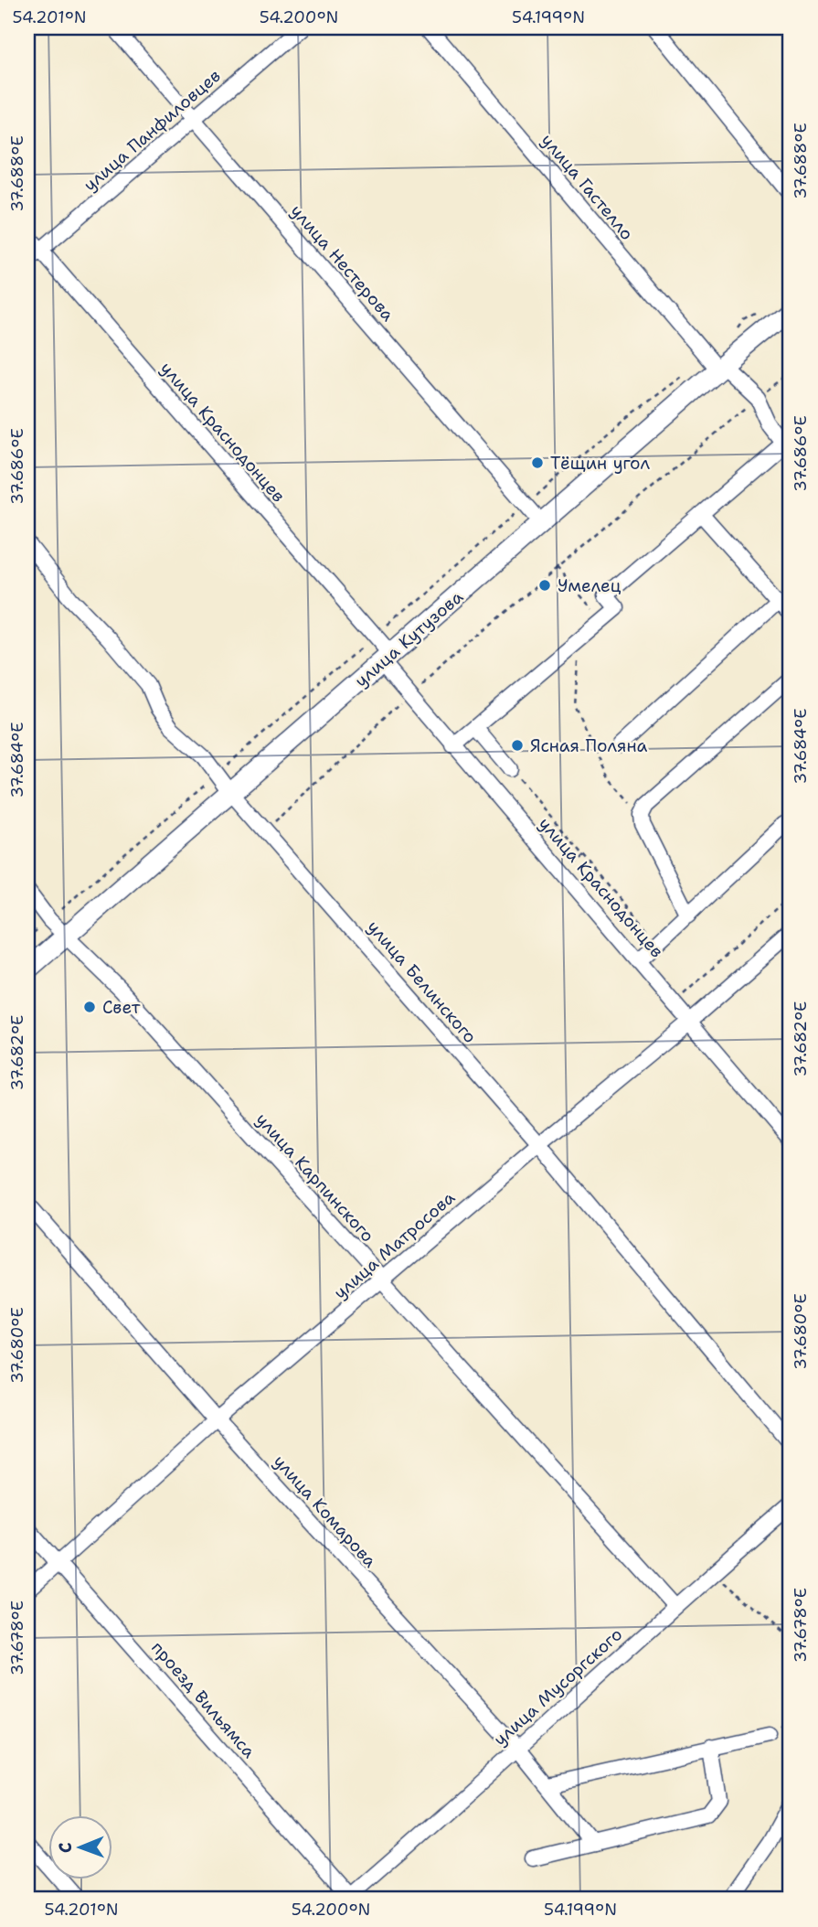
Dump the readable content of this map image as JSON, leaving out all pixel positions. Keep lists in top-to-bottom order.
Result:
{
  "streets": {
    "main road": ["улица Кутузова"],
    "street": [
      "улица Панфиловцев",
      "улица Гастелло",
      "улица Нестерова",
      "улица Краснодонцев",
      "улица Белинского",
      "улица Карпинского",
      "улица Матросова",
      "улица Комарова",
      "улица Мусоргского",
      "проезд Вильямса"
    ]
  },
  "crossings": [
    ["улица Панфиловцев", "улица Нестерова"],
    ["улица Панфиловцев", "улица Краснодонцев"],
    ["улица Гастелло", "улица Кутузова"],
    ["улица Нестерова", "улица Кутузова"],
    ["улица Краснодонцев", "улица Кутузова"],
    ["улица Краснодонцев", "улица Матросова"],
    ["улица Кутузова", "улица Белинского"],
    ["улица Кутузова", "улица Карпинского"],
    ["улица Белинского", "улица Матросова"],
    ["улица Карпинского", "улица Матросова"],
    ["улица Карпинского", "улица Мусоргского"],
    ["улица Матросова", "улица Комарова"],
    ["улица Матросова", "проезд Вильямса"],
    ["улица Комарова", "улица Мусоргского"],
    ["улица Мусоргского", "проезд Вильямса"]
  ],
  "places": [
    "Тёщин угол",
    "Умелец",
    "Ясная Поляна",
    "Свет"
  ],
  "north": "left",
  "coordinates": [
    "54.201°N",
    "54.200°N",
    "54.199°N",
    "37.688°E",
    "37.686°E",
    "37.684°E",
    "37.682°E",
    "37.680°E",
    "37.678°E"
  ]
}
